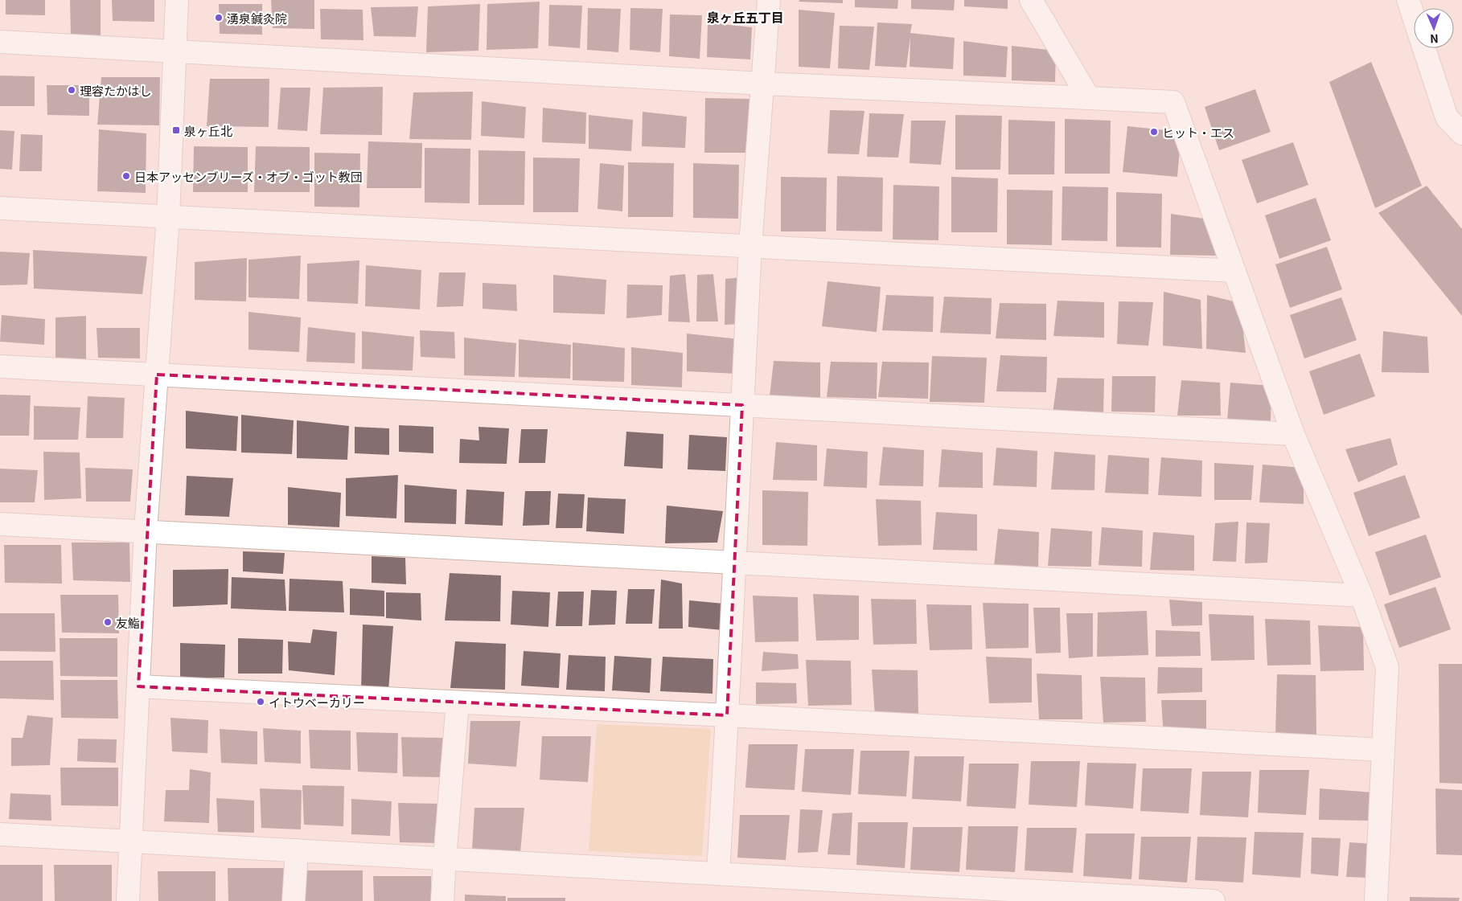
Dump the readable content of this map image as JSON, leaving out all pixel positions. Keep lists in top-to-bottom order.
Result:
{
  "districts": ["泉ヶ丘五丁目"],
  "places": {
    "other": [
      "湧泉鍼灸院",
      "理容たかはし",
      "ヒット・エス",
      "日本アッセンブリーズ・オブ・ゴット教団",
      "友鮨",
      "イトウベーカリー"
    ],
    "transit": ["泉ヶ丘北"]
  },
  "north": "bottom"
}
